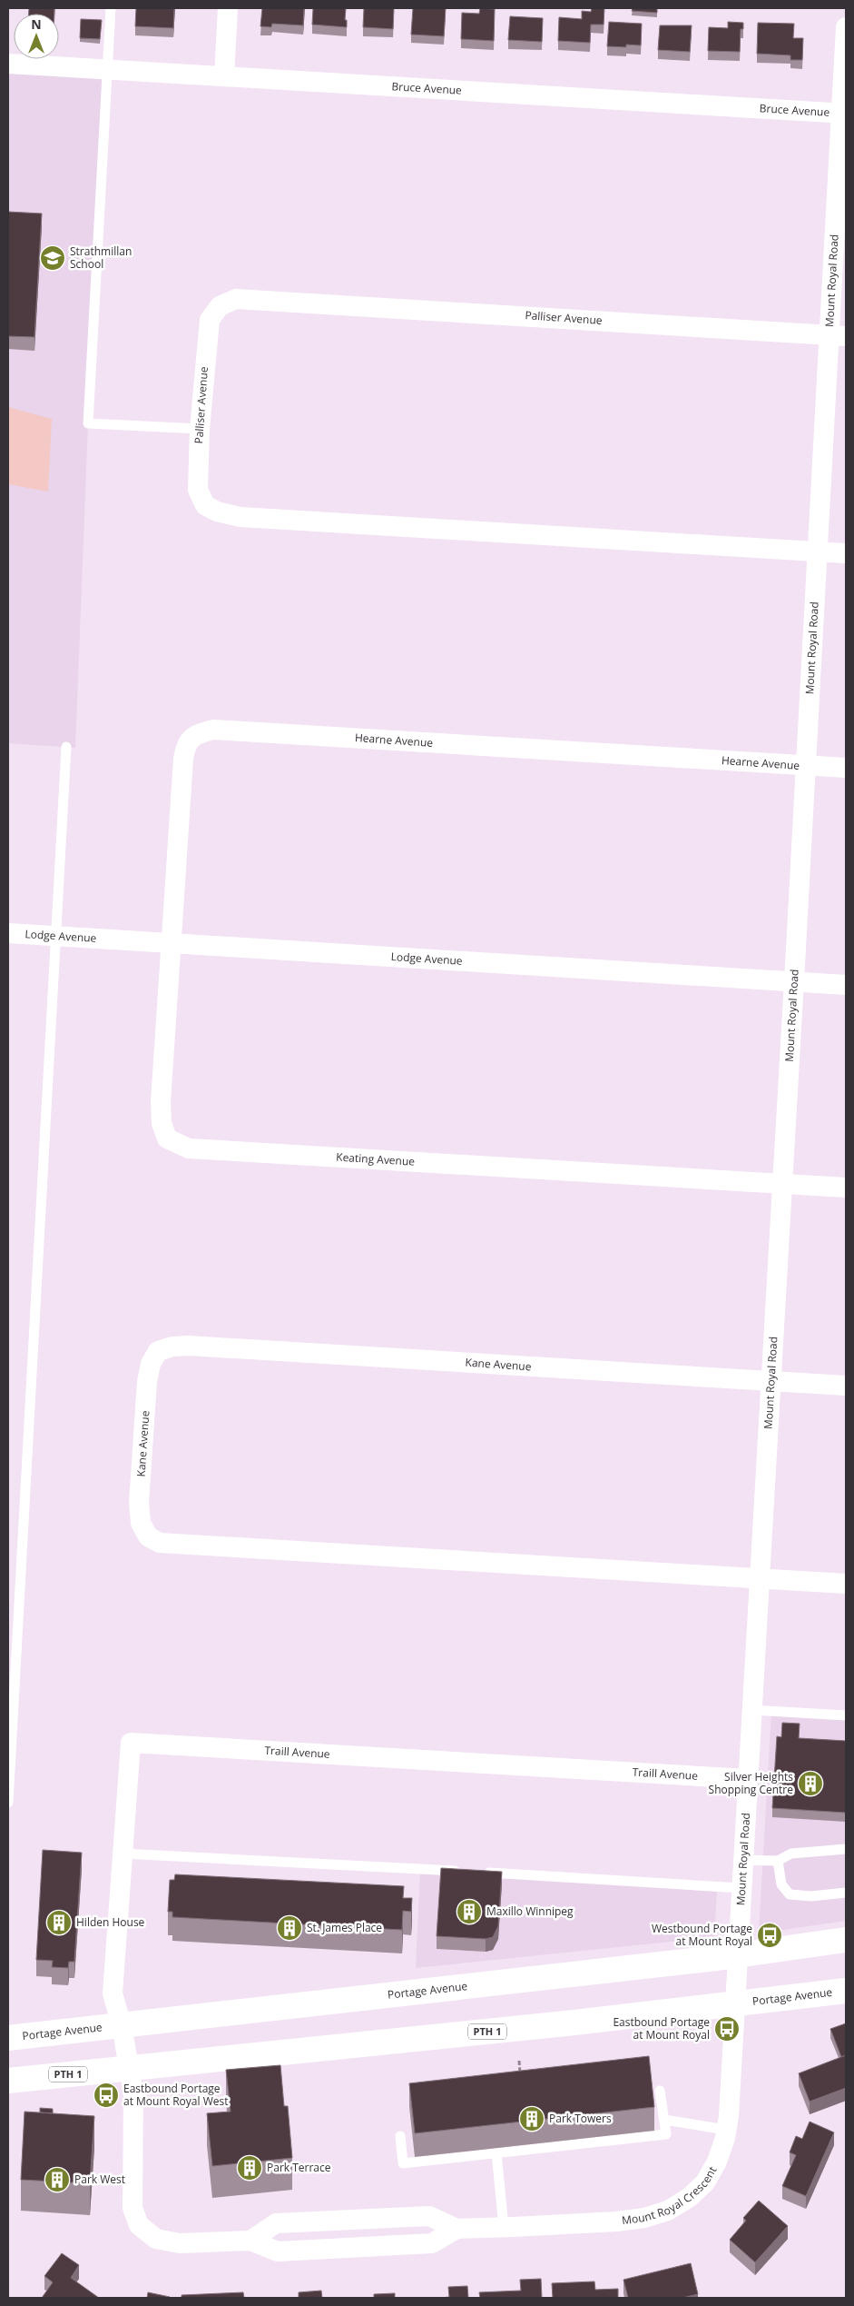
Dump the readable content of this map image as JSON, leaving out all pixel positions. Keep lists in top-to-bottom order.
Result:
{
  "streets": {
    "highway": ["Portage Avenue", "PTH 1"],
    "street": [
      "Bruce Avenue",
      "Mount Royal Road",
      "Palliser Avenue",
      "Hearne Avenue",
      "Lodge Avenue",
      "Keating Avenue",
      "Kane Avenue",
      "Traill Avenue",
      "Mount Royal Crescent"
    ]
  },
  "crossings": [
    ["Bruce Avenue", "Mount Royal Road"],
    ["Mount Royal Road", "Palliser Avenue"],
    ["Mount Royal Road", "Hearne Avenue"],
    ["Mount Royal Road", "Lodge Avenue"],
    ["Mount Royal Road", "Keating Avenue"],
    ["Mount Royal Road", "Kane Avenue"],
    ["Mount Royal Road", "Traill Avenue"],
    ["Mount Royal Road", "Portage Avenue"],
    ["Mount Royal Road", "Mount Royal Crescent"],
    ["Hearne Avenue", "Lodge Avenue"],
    ["Hearne Avenue", "Keating Avenue"],
    ["Lodge Avenue", "Keating Avenue"],
    ["Traill Avenue", "Portage Avenue"],
    ["Traill Avenue", "Mount Royal Crescent"],
    ["Portage Avenue", "Mount Royal Crescent"]
  ],
  "places": {
    "school or university": ["Strathmillan School"],
    "building": [
      "Silver Heights Shopping Centre",
      "Maxillo Winnipeg",
      "Hilden House",
      "St. James Place",
      "Park Towers",
      "Park Terrace",
      "Park West"
    ],
    "bus stop": ["Westbound Portage at Mount Royal", "Eastbound Portage at Mount Royal", "Eastbound Portage at Mount Royal West"]
  },
  "north": "top"
}
